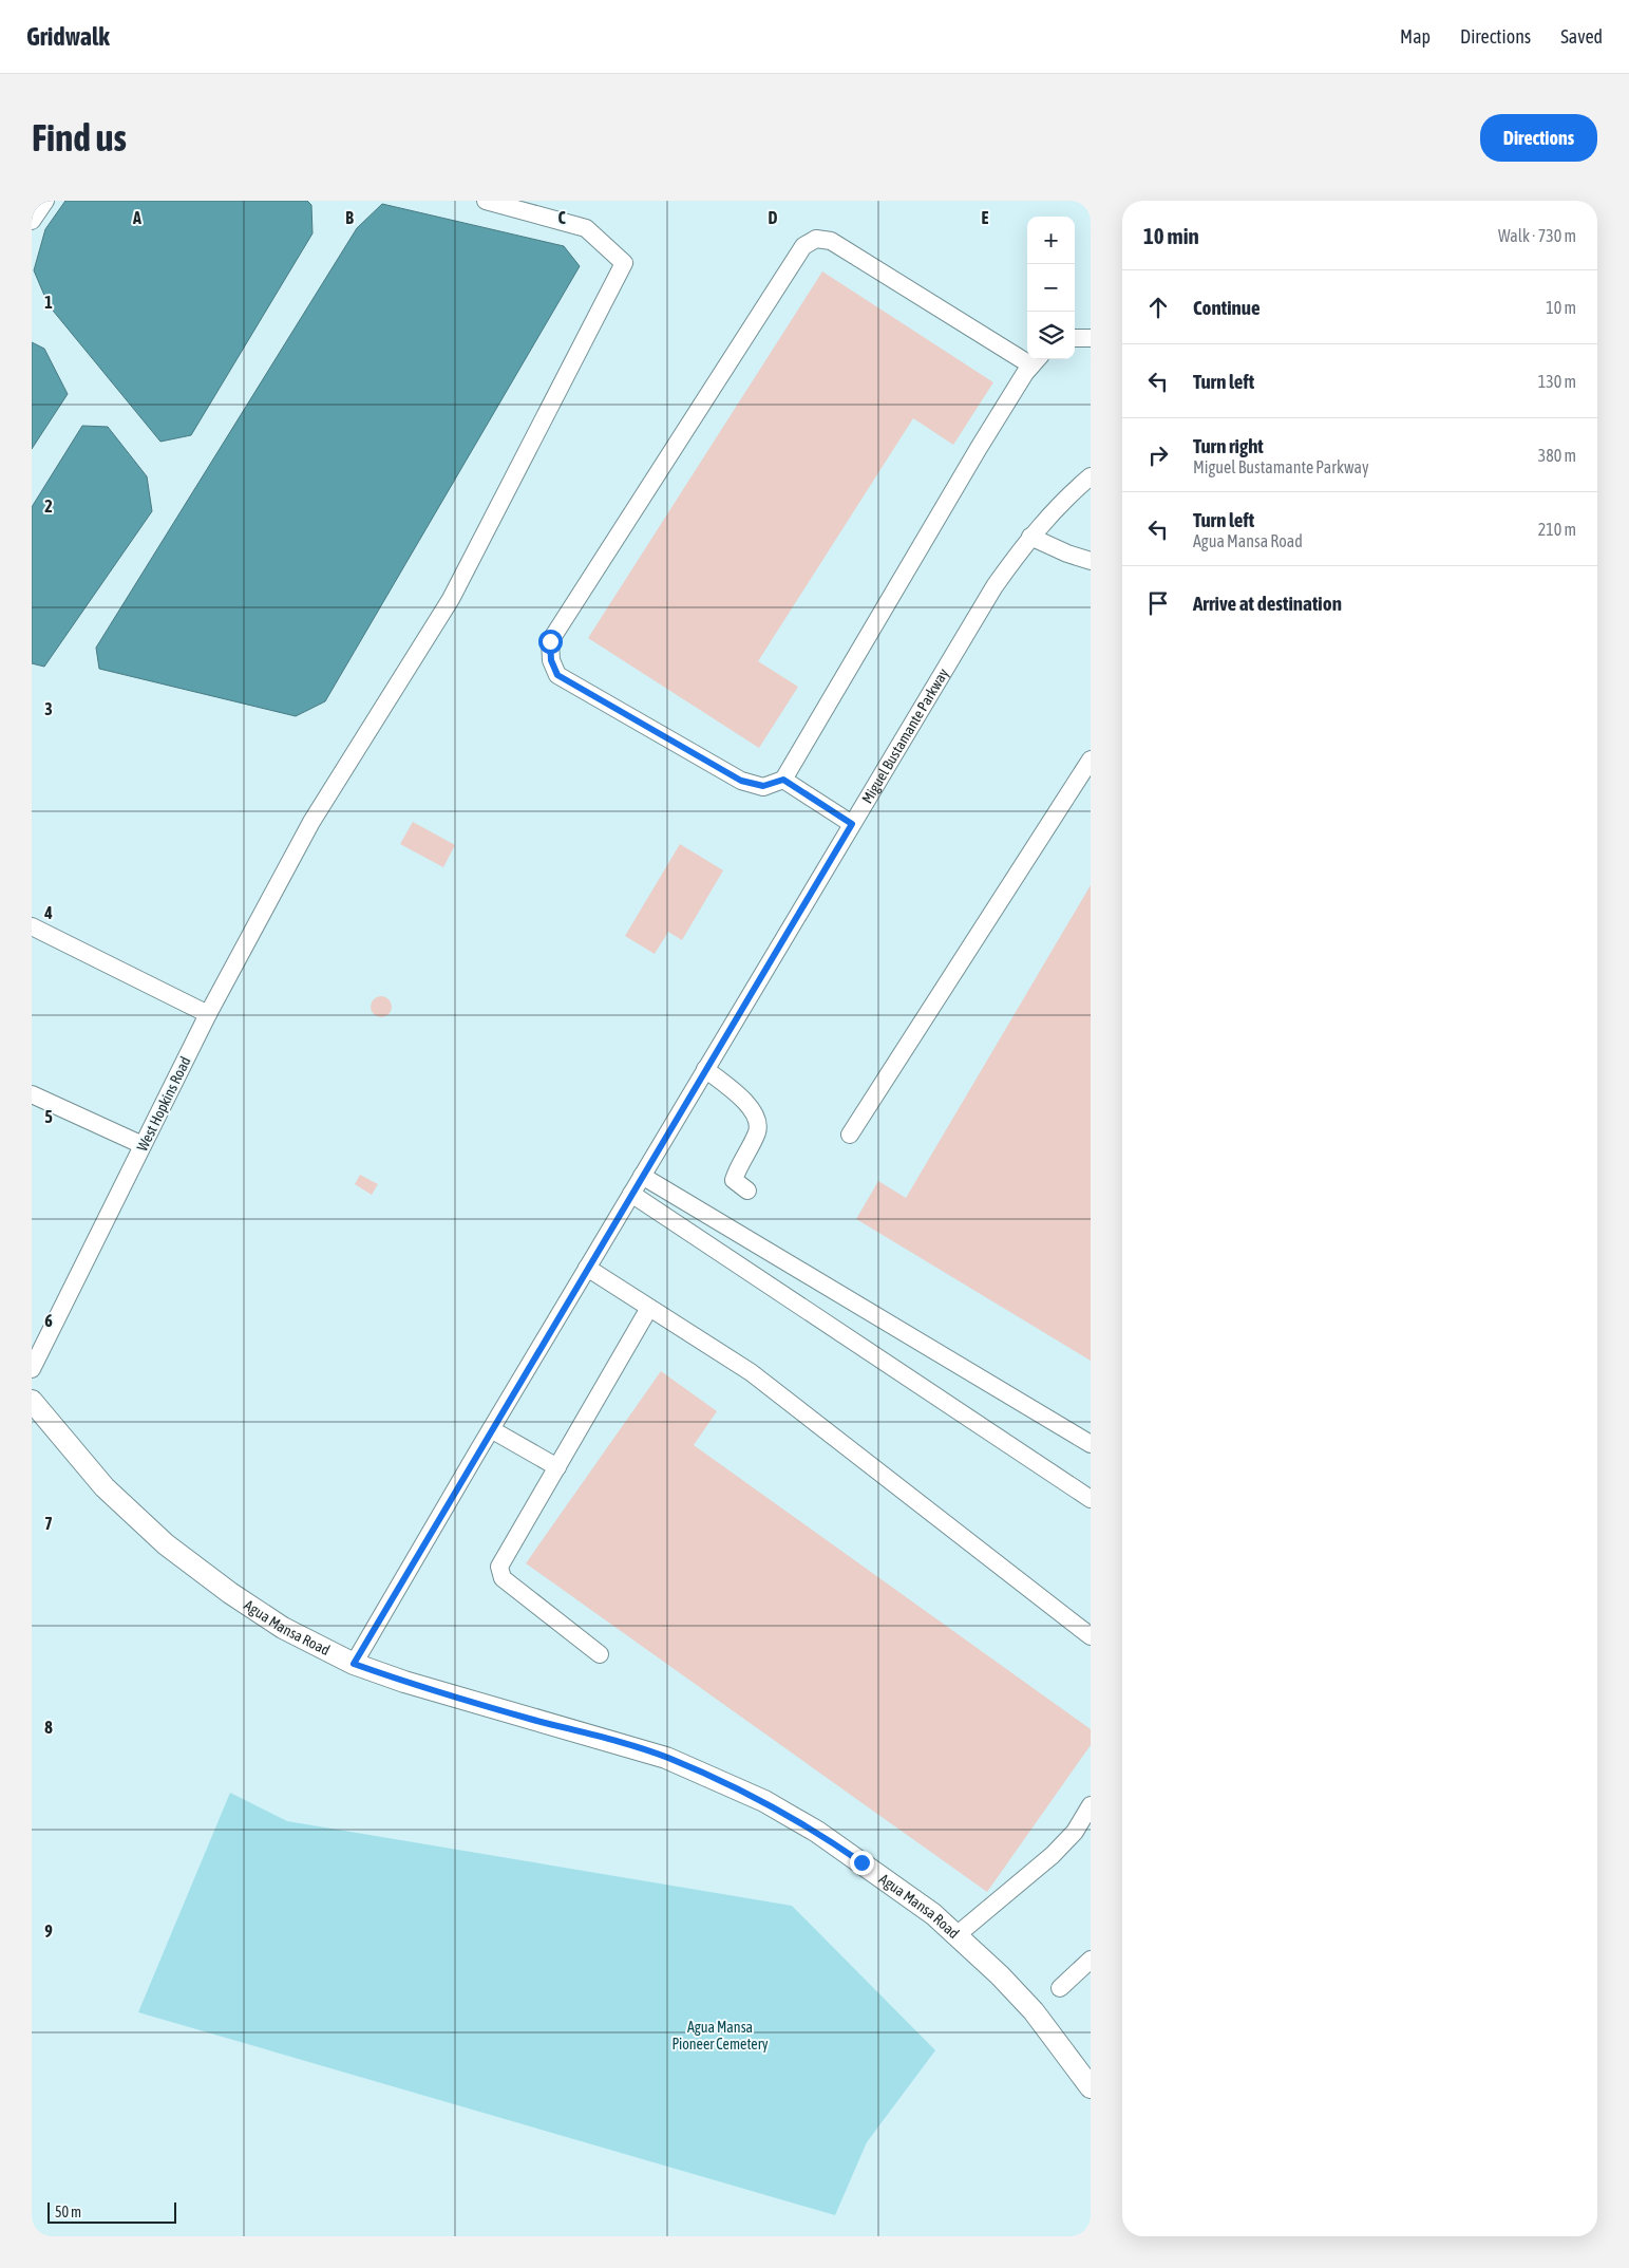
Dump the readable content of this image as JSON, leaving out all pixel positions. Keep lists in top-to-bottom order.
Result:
{
  "streets": {
    "main road": ["Agua Mansa Road"],
    "street": ["Miguel Bustamante Parkway", "West Hopkins Road"]
  },
  "crossings": [
    ["Miguel Bustamante Parkway", "Agua Mansa Road"]
  ],
  "parks": ["Agua Mansa Pioneer Cemetery"],
  "scale_bar": "50 m",
  "page": {
    "header": "Gridwalk",
    "nav": ["Map", "Directions", "Saved"],
    "buttons": "Directions",
    "title": "Find us",
    "heading": ["10 min", "Walk · 730 m"],
    "map_buttons": ["+", "−"],
    "list": [
      ["Continue", "10 m"],
      ["Turn left", "130 m"],
      ["Turn right", "Miguel Bustamante Parkway", "380 m"],
      ["Turn left", "Agua Mansa Road", "210 m"],
      "Arrive at destination"
    ],
    "scale": "50 m"
  },
  "grid": {
    "columns": [
      "A",
      "B",
      "C",
      "D",
      "E"
    ],
    "rows": [
      "1",
      "2",
      "3",
      "4",
      "5",
      "6",
      "7",
      "8",
      "9"
    ]
  }
}
